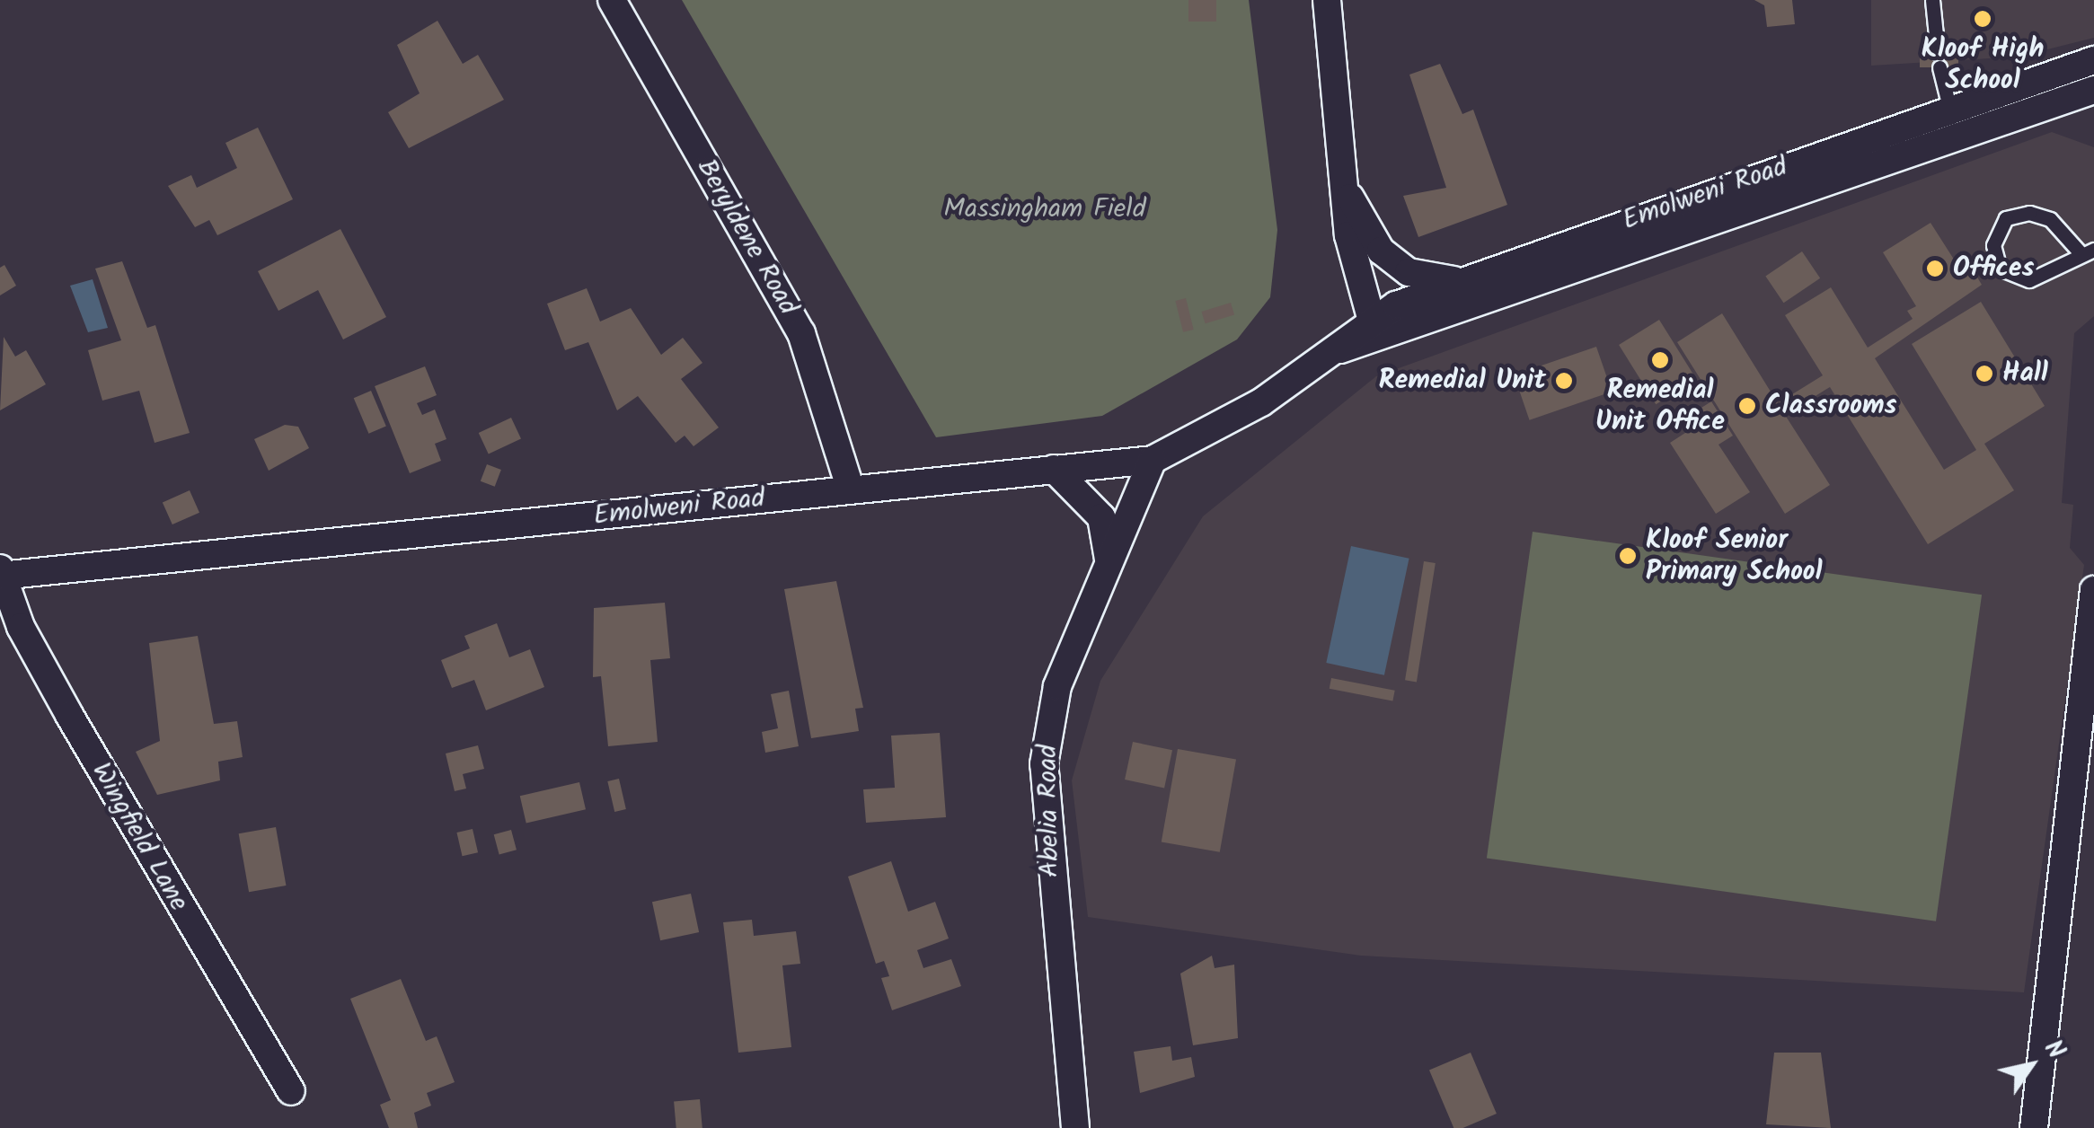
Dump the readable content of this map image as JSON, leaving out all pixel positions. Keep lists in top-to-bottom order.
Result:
{
  "streets": {
    "street": [
      "Emolweni Road",
      "Beryldene Road",
      "Abelia Road",
      "Wingfield Lane"
    ]
  },
  "crossings": [
    ["Emolweni Road", "Beryldene Road"],
    ["Emolweni Road", "Abelia Road"],
    ["Emolweni Road", "Wingfield Lane"]
  ],
  "parks": ["Massingham Field"],
  "places": [
    "Kloof High School",
    "Offices",
    "Remedial Unit Office",
    "Hall",
    "Remedial Unit",
    "Classrooms",
    "Kloof Senior Primary School"
  ],
  "north": "top right"
}
